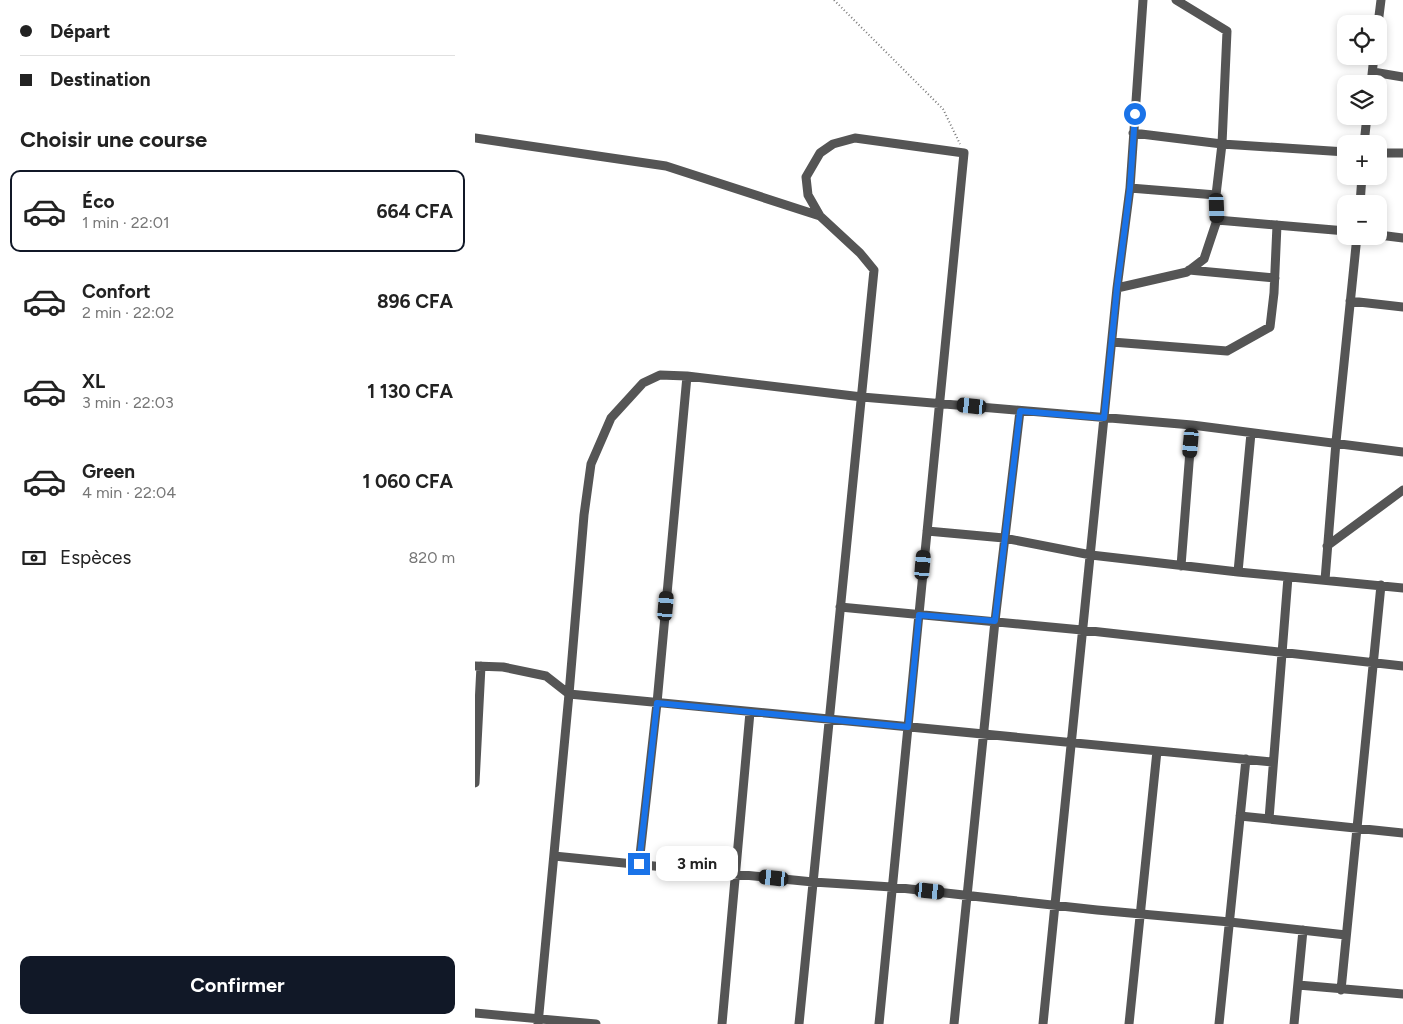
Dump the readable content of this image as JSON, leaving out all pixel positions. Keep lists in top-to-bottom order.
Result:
{
  "page": {
    "banner": ["Départ", "Destination"],
    "map_buttons": ["+", "−"],
    "heading": "Choisir une course",
    "list": [
      {
        "name": "Éco",
        "note": "1 min · 22:01",
        "value": "664 CFA"
      },
      {
        "name": "Confort",
        "note": "2 min · 22:02",
        "value": "896 CFA"
      },
      {
        "name": "XL",
        "note": "3 min · 22:03",
        "value": "1 130 CFA"
      },
      {
        "name": "Green",
        "note": "4 min · 22:04",
        "value": "1 060 CFA"
      }
    ],
    "pay": ["Espèces", "820 m"],
    "bubble": "3 min",
    "buttons": "Confirmer"
  }
}
